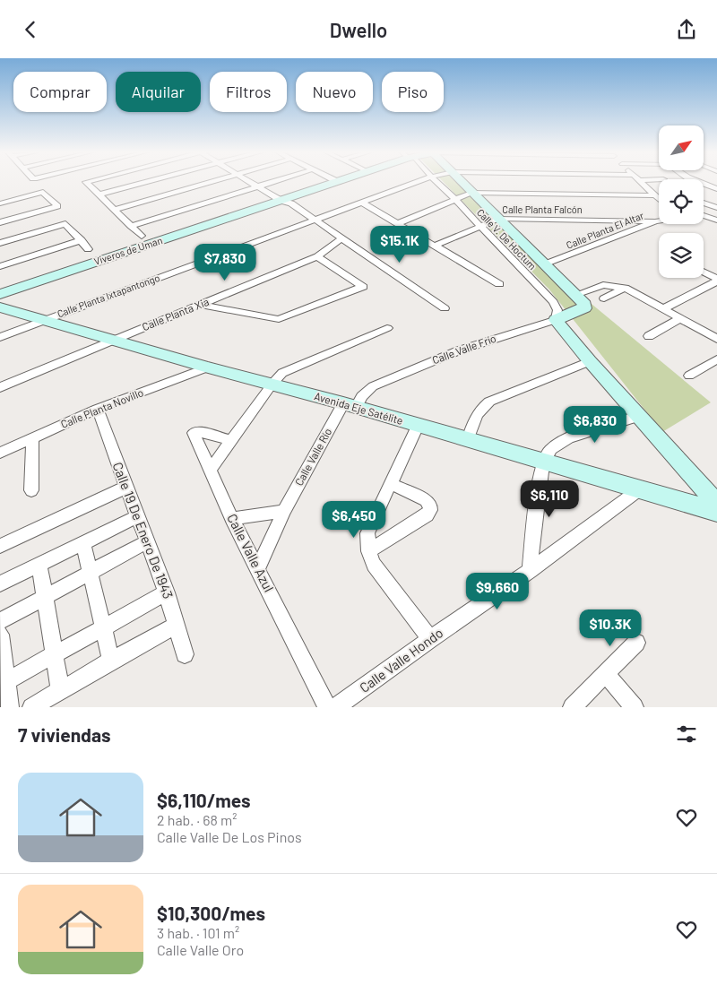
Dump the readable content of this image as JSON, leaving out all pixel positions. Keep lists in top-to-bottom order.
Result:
{
  "streets": {
    "street": [
      "Calle Planta Falcón",
      "Calle Planta El Altar",
      "Calle V. De Hoctum",
      "Viveros de Uman",
      "Calle Planta Ixtapantongo",
      "Calle Planta Xia",
      "Calle Valle Frío",
      "Calle Planta Novillo",
      "Avenida Eje Satélite",
      "Calle Valle Río",
      "Calle 19 De Enero De 1943",
      "Calle Valle Azul",
      "Calle Valle Hondo"
    ]
  },
  "crossings": [
    ["Calle Planta Falcón", "Calle Planta El Altar"],
    ["Calle Planta Falcón", "Calle V. De Hoctum"],
    ["Calle V. De Hoctum", "Calle Valle Frío"],
    ["Calle Planta Ixtapantongo", "Avenida Eje Satélite"],
    ["Calle Planta Xia", "Avenida Eje Satélite"],
    ["Calle Valle Frío", "Avenida Eje Satélite"],
    ["Calle Valle Frío", "Calle Valle Río"],
    ["Calle Planta Novillo", "Avenida Eje Satélite"],
    ["Calle Planta Novillo", "Calle 19 De Enero De 1943"],
    ["Avenida Eje Satélite", "Calle Valle Río"],
    ["Avenida Eje Satélite", "Calle Valle Hondo"],
    ["Calle Valle Río", "Calle Valle Azul"]
  ],
  "north": "top right",
  "page": {
    "header": "Dwello",
    "chip": [
      "Comprar",
      "Alquilar",
      "Filtros",
      "Nuevo",
      "Piso"
    ],
    "price": [
      "$15.1K",
      "$7,830",
      "$6,830",
      "$6,110",
      "$6,450",
      "$9,660",
      "$10.3K"
    ],
    "heading": "7 viviendas",
    "list": [
      {
        "name": "$6,110/mes",
        "note": "2 hab. · 68 m² · Calle Valle De Los Pinos"
      },
      {
        "name": "$10,300/mes",
        "note": "3 hab. · 101 m² · Calle Valle Oro"
      }
    ]
  }
}
